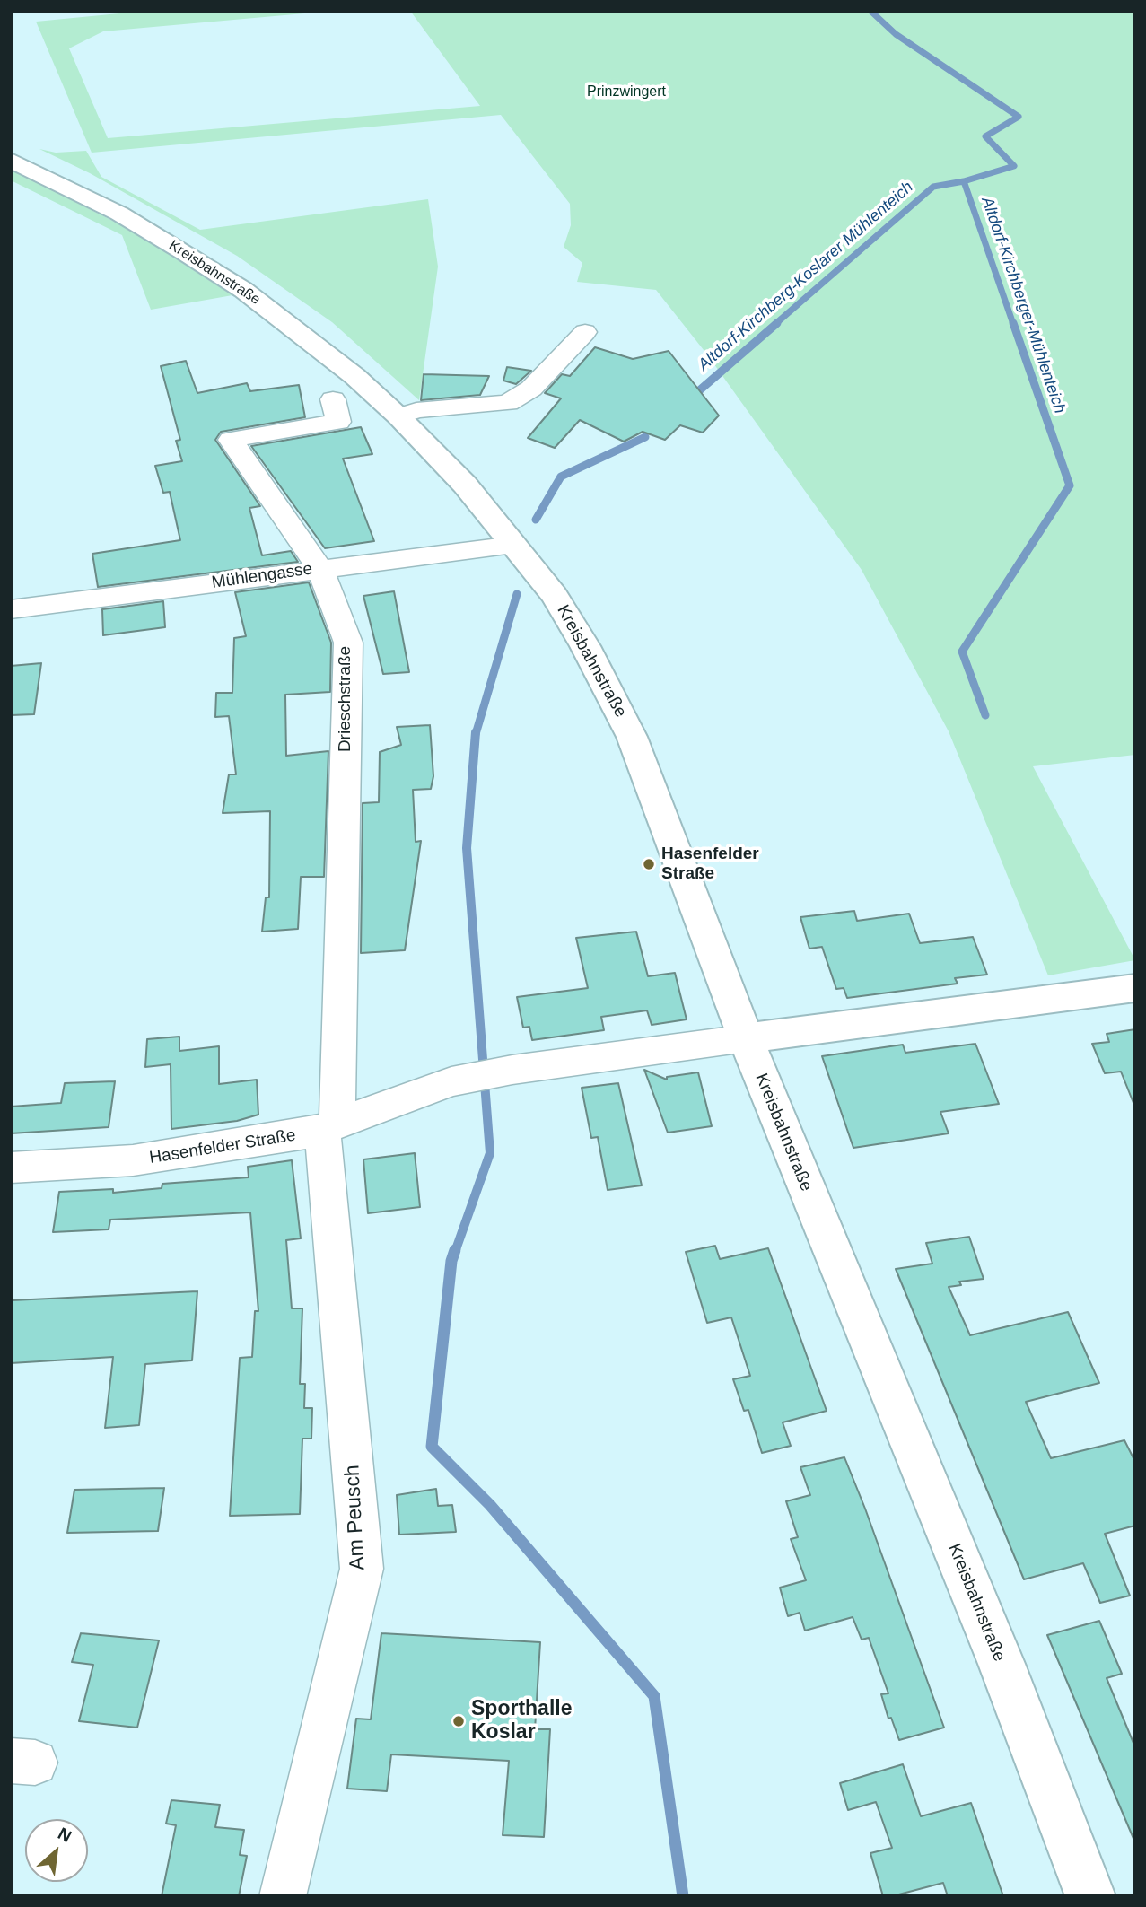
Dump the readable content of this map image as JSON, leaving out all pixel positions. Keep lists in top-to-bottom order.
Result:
{
  "streets": {
    "street": [
      "Kreisbahnstraße",
      "Mühlengasse",
      "Drieschstraße",
      "Hasenfelder Straße",
      "Am Peusch"
    ]
  },
  "crossings": [
    ["Kreisbahnstraße", "Mühlengasse"],
    ["Kreisbahnstraße", "Hasenfelder Straße"],
    ["Mühlengasse", "Drieschstraße"],
    ["Drieschstraße", "Hasenfelder Straße"],
    ["Drieschstraße", "Am Peusch"],
    ["Hasenfelder Straße", "Am Peusch"]
  ],
  "water": ["Altdorf-Kirchberg-Koslarer Mühlenteich", "Altdorf-Kirchberger-Mühlenteich"],
  "parks": ["Prinzwingert"],
  "places": ["Hasenfelder Straße", "Sporthalle Koslar"],
  "north": "top right"
}
